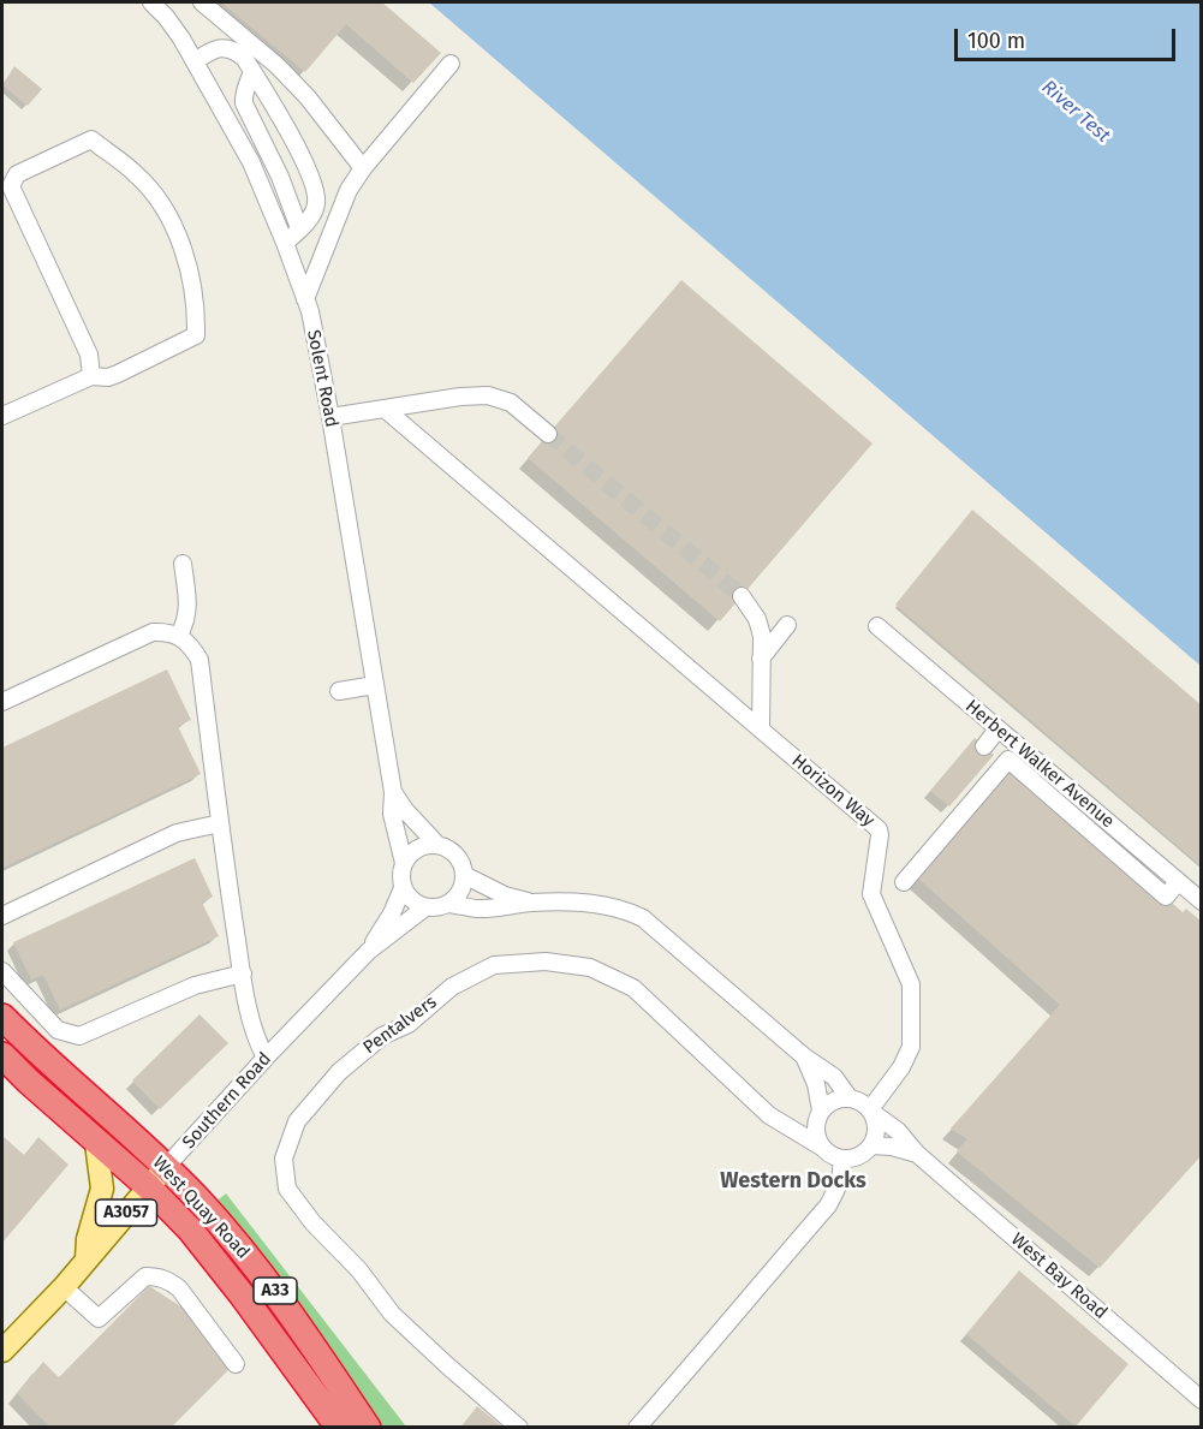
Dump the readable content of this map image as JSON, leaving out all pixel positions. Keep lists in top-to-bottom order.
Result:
{
  "streets": {
    "highway": ["West Quay Road", "A33"],
    "main road": ["Southern Road", "A3057"],
    "street": [
      "Solent Road",
      "Herbert Walker Avenue",
      "Horizon Way",
      "Pentalvers",
      "West Bay Road"
    ]
  },
  "crossings": [
    ["Solent Road", "Southern Road"],
    ["Horizon Way", "Pentalvers"],
    ["Horizon Way", "West Bay Road"],
    ["Pentalvers", "West Bay Road"],
    ["Southern Road", "West Quay Road"]
  ],
  "districts": ["Western Docks"],
  "water": ["River Test"],
  "scale_bar": "100 m"
}
